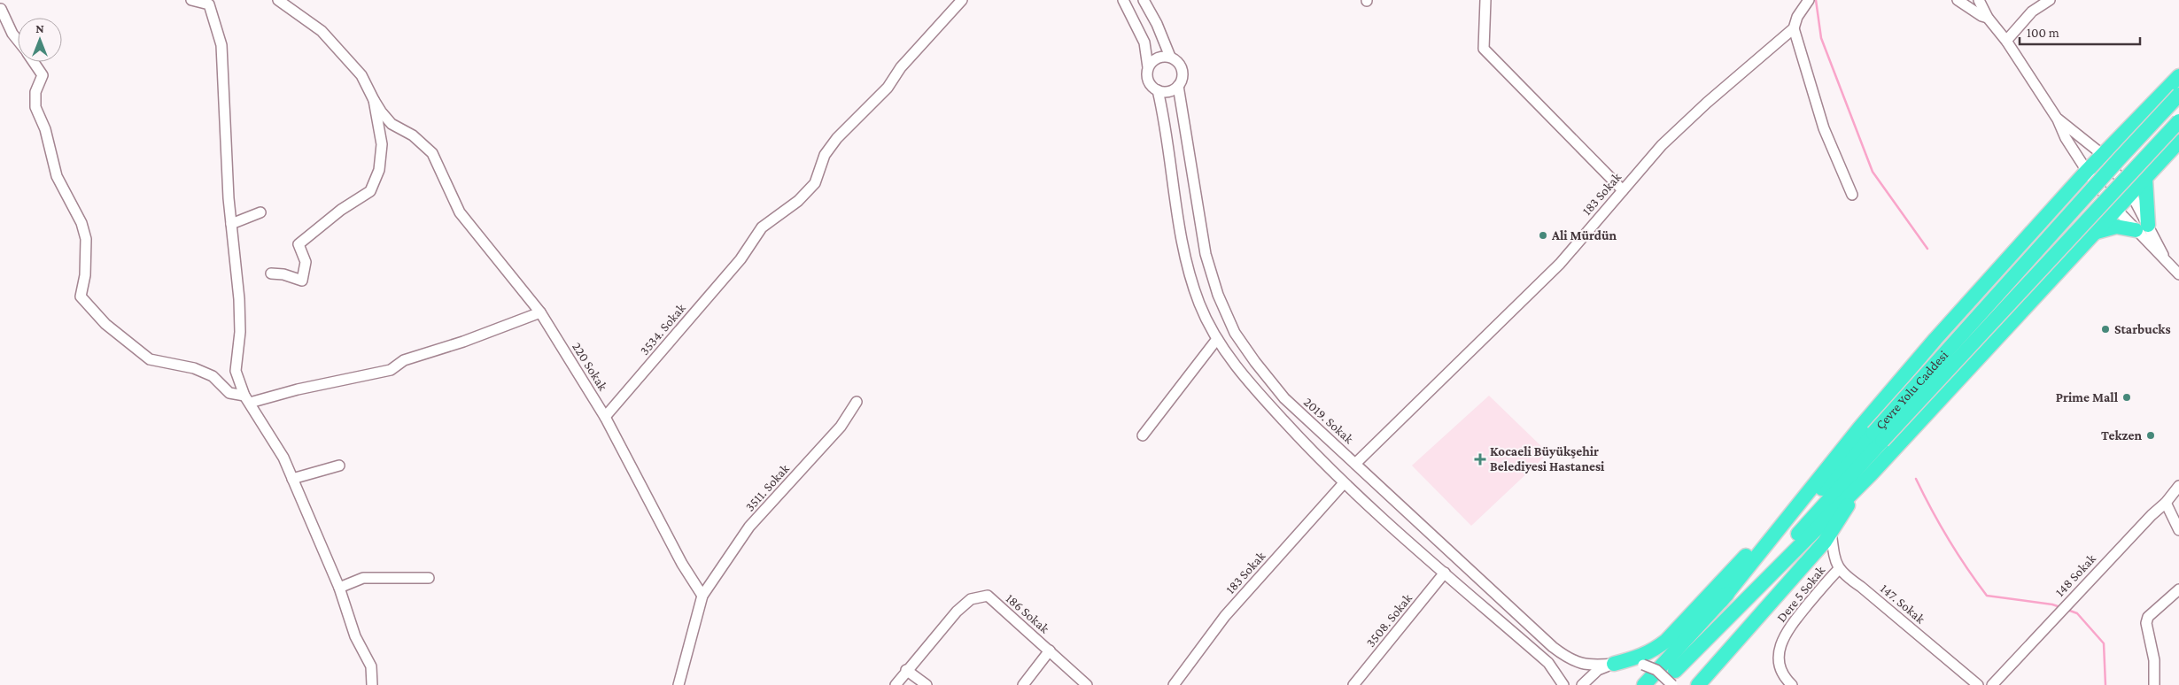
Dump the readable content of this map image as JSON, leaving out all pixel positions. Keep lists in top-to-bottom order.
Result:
{
  "streets": {
    "highway": ["Çevre Yolu Caddesi"],
    "street": [
      "183 Sokak",
      "3534. Sokak",
      "220 Sokak",
      "2019. Sokak",
      "3511. Sokak",
      "148 Sokak",
      "Dere 5 Sokak",
      "147. Sokak",
      "186 Sokak",
      "3508. Sokak"
    ]
  },
  "crossings": [
    ["183 Sokak", "2019. Sokak"],
    ["3534. Sokak", "220 Sokak"],
    ["220 Sokak", "3511. Sokak"],
    ["Dere 5 Sokak", "147. Sokak"]
  ],
  "places": {
    "other": [
      "Ali Mürdün",
      "Starbucks",
      "Prime Mall",
      "Tekzen"
    ],
    "health": ["Kocaeli Büyükşehir Belediyesi Hastanesi"]
  },
  "scale_bar": "100 m",
  "north": "top"
}
